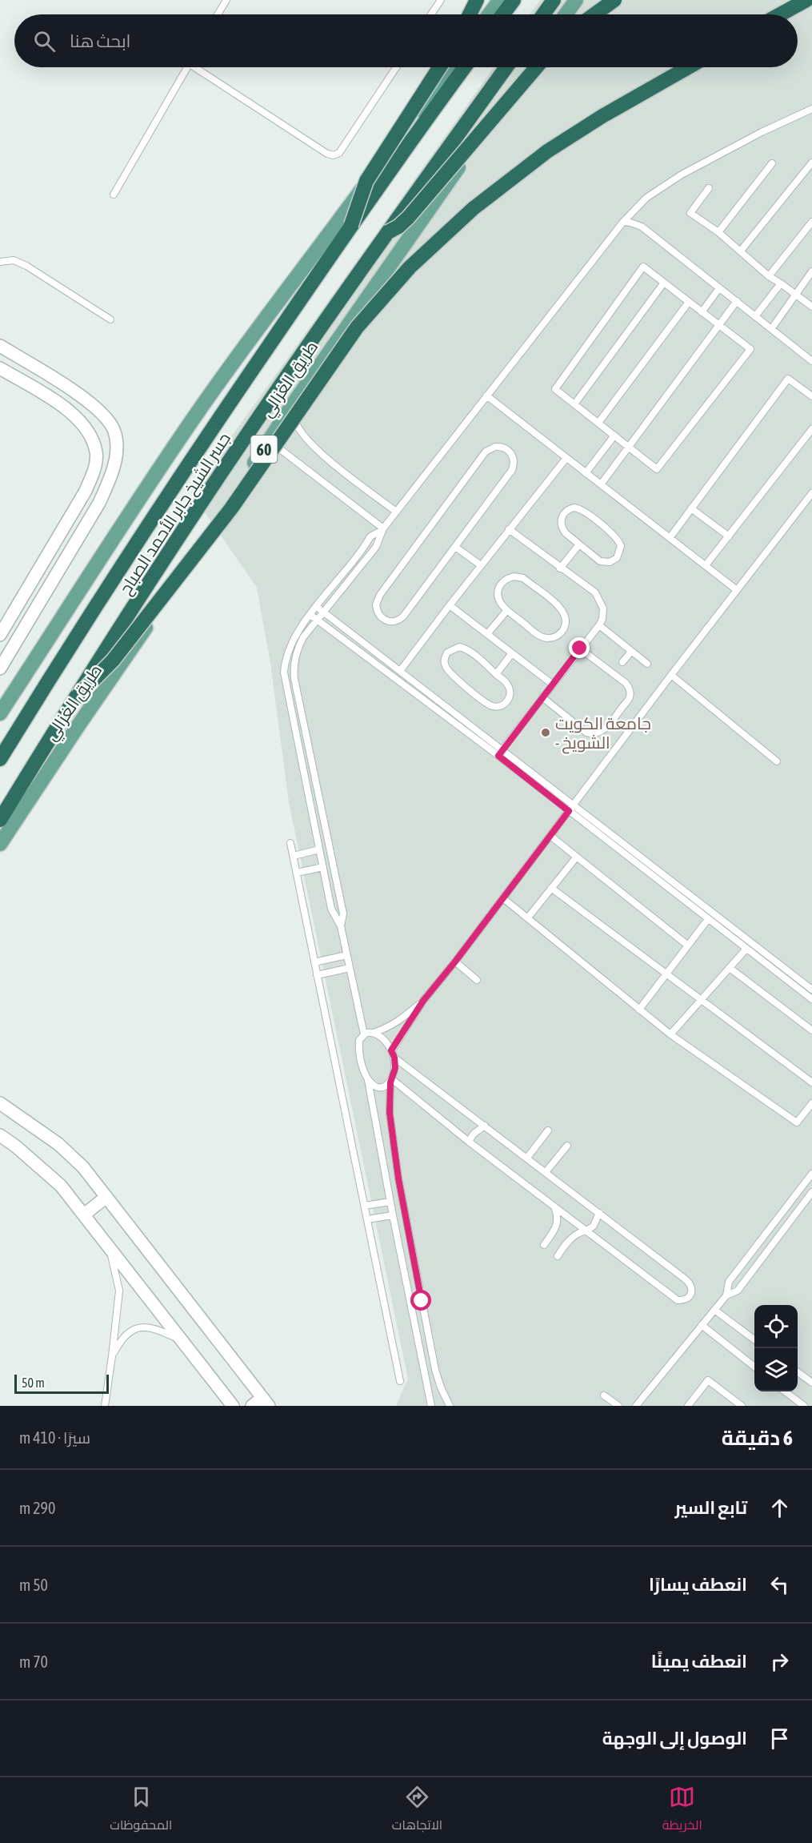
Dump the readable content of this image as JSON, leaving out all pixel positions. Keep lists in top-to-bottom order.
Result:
{
  "streets": {
    "highway": ["60", "جسر الشيخ جابر الأحمد الصباح"],
    "main road": ["طريق الغزالي"]
  },
  "crossings": [
    ["60", "جسر الشيخ جابر الأحمد الصباح"]
  ],
  "places": ["جامعة الكويت - الشويخ"],
  "scale_bar": "50 m",
  "page": {
    "search": "ابحث هنا",
    "scale": "50 m",
    "heading": ["6 دقيقة", "سيرًا · 410 m"],
    "list": [
      ["تابع السير", "290 m"],
      ["انعطف يسارًا", "50 m"],
      ["انعطف يمينًا", "70 m"],
      "الوصول إلى الوجهة"
    ],
    "nav": ["الخريطة", "الاتجاهات", "المحفوظات"]
  }
}
